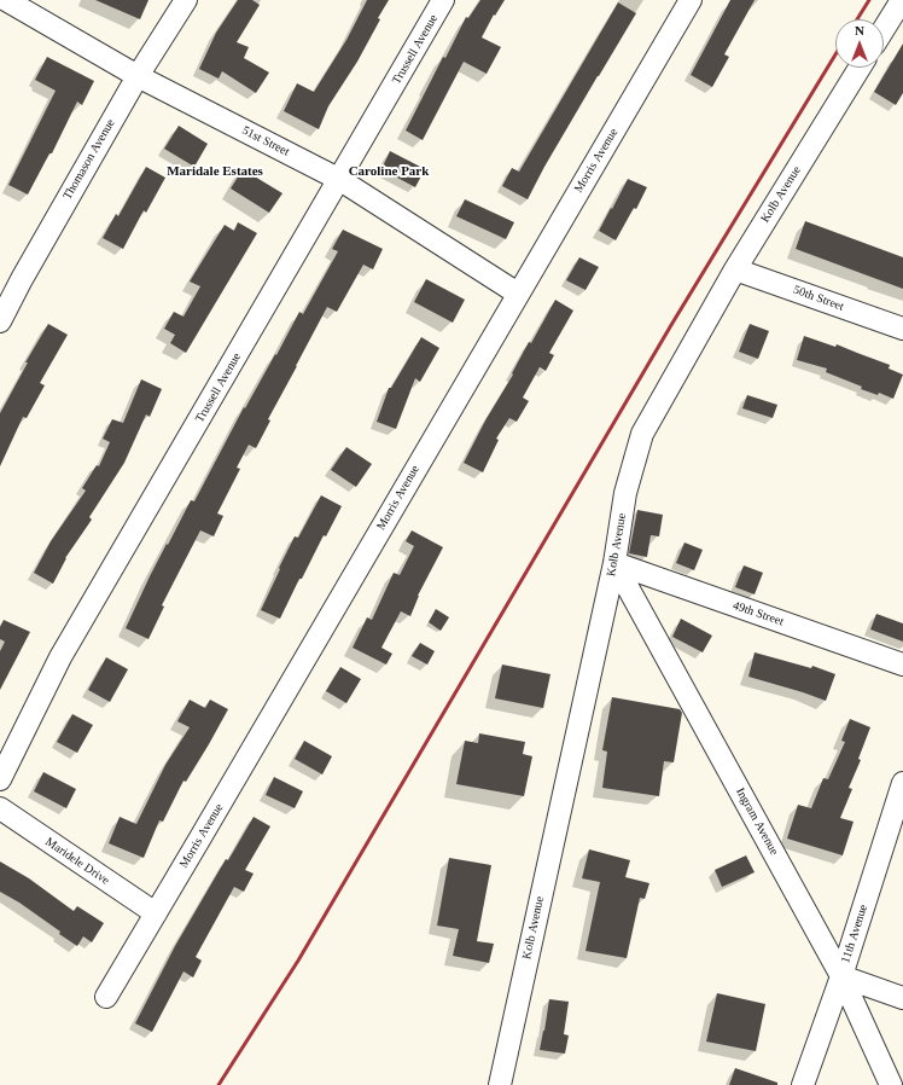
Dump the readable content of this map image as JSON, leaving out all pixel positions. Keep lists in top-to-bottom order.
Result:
{
  "streets": {
    "street": [
      "Trussell Avenue",
      "51st Street",
      "Thomason Avenue",
      "Morris Avenue",
      "Kolb Avenue",
      "50th Street",
      "49th Street",
      "Ingram Avenue",
      "Maridele Drive",
      "11th Avenue"
    ]
  },
  "crossings": [
    ["Trussell Avenue", "51st Street"],
    ["51st Street", "Thomason Avenue"],
    ["51st Street", "Morris Avenue"],
    ["Morris Avenue", "Maridele Drive"],
    ["Kolb Avenue", "50th Street"],
    ["Kolb Avenue", "49th Street"],
    ["Kolb Avenue", "Ingram Avenue"],
    ["49th Street", "Ingram Avenue"],
    ["Ingram Avenue", "11th Avenue"]
  ],
  "districts": ["Maridale Estates", "Caroline Park"],
  "north": "top"
}
